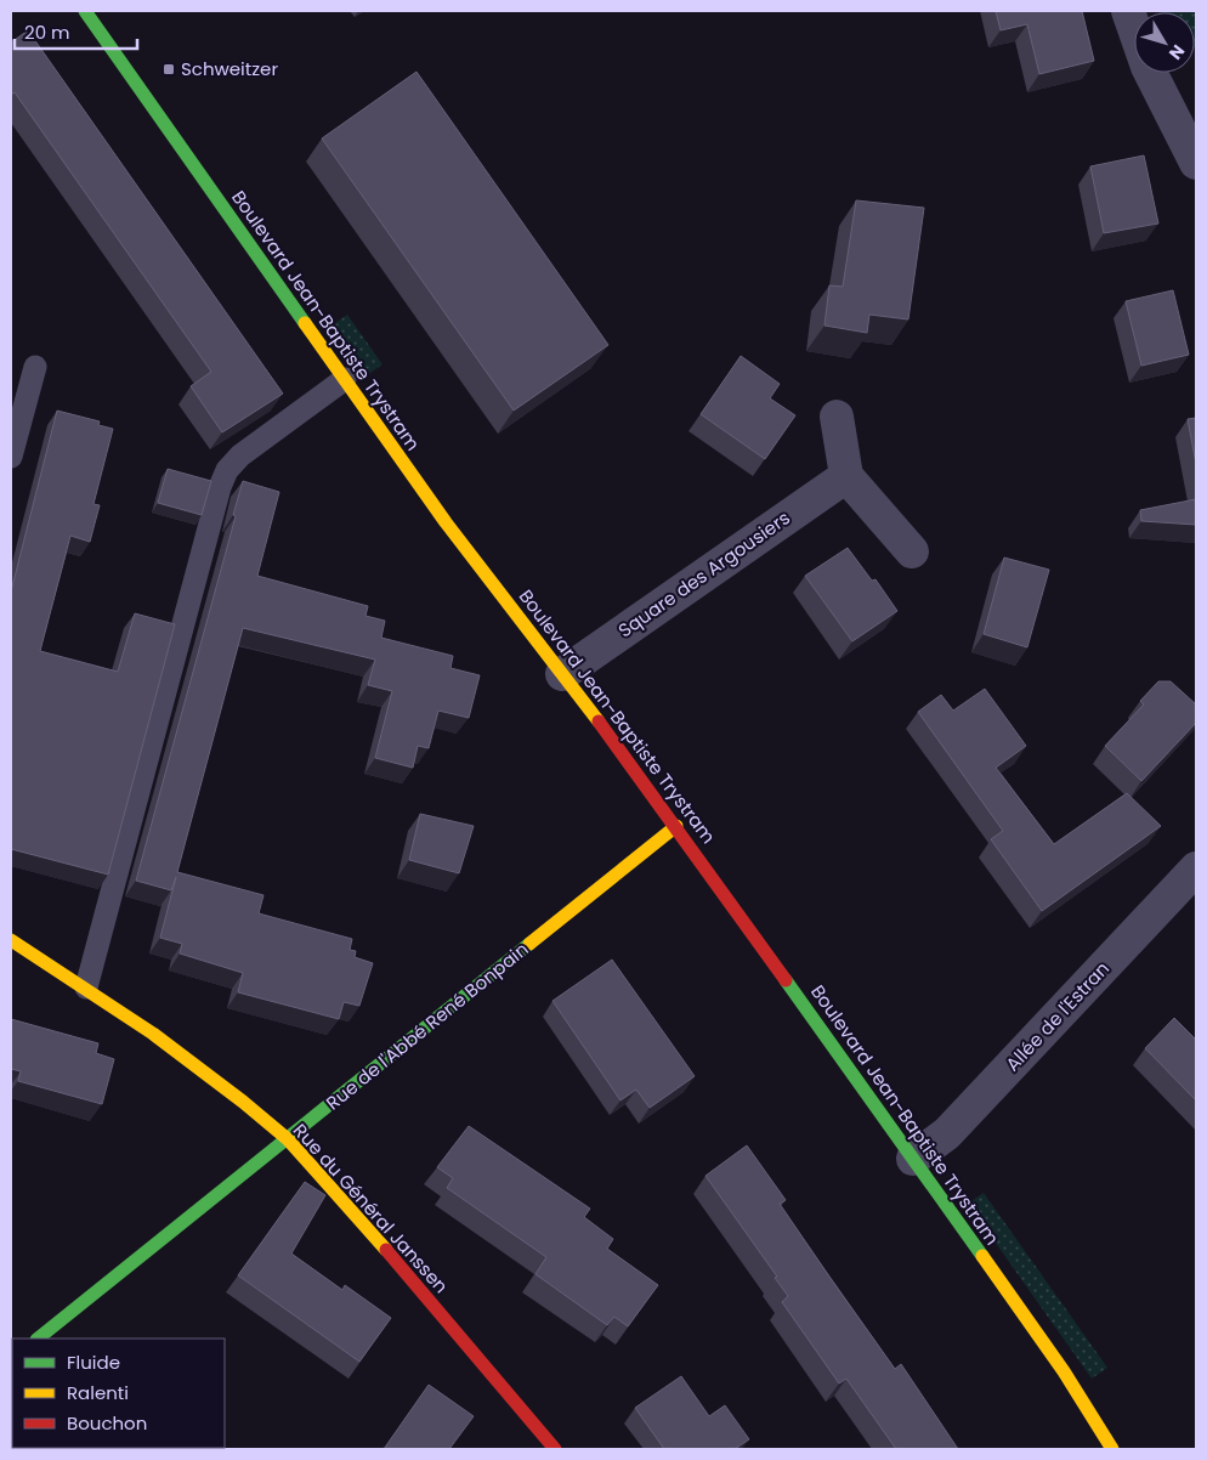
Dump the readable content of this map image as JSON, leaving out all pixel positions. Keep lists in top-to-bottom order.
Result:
{
  "streets": {
    "street": [
      "Boulevard Jean-Baptiste Trystram",
      "Square des Argousiers",
      "Allée de l'Estran",
      "Rue de l'Abbé René Bonpain",
      "Rue du Général Janssen"
    ]
  },
  "crossings": [
    ["Boulevard Jean-Baptiste Trystram", "Square des Argousiers"],
    ["Boulevard Jean-Baptiste Trystram", "Allée de l'Estran"],
    ["Boulevard Jean-Baptiste Trystram", "Rue de l'Abbé René Bonpain"],
    ["Rue de l'Abbé René Bonpain", "Rue du Général Janssen"]
  ],
  "places": {
    "transit": ["Schweitzer"]
  },
  "legend": ["Fluide", "Ralenti", "Bouchon"],
  "scale_bar": "20 m",
  "north": "bottom right"
}
